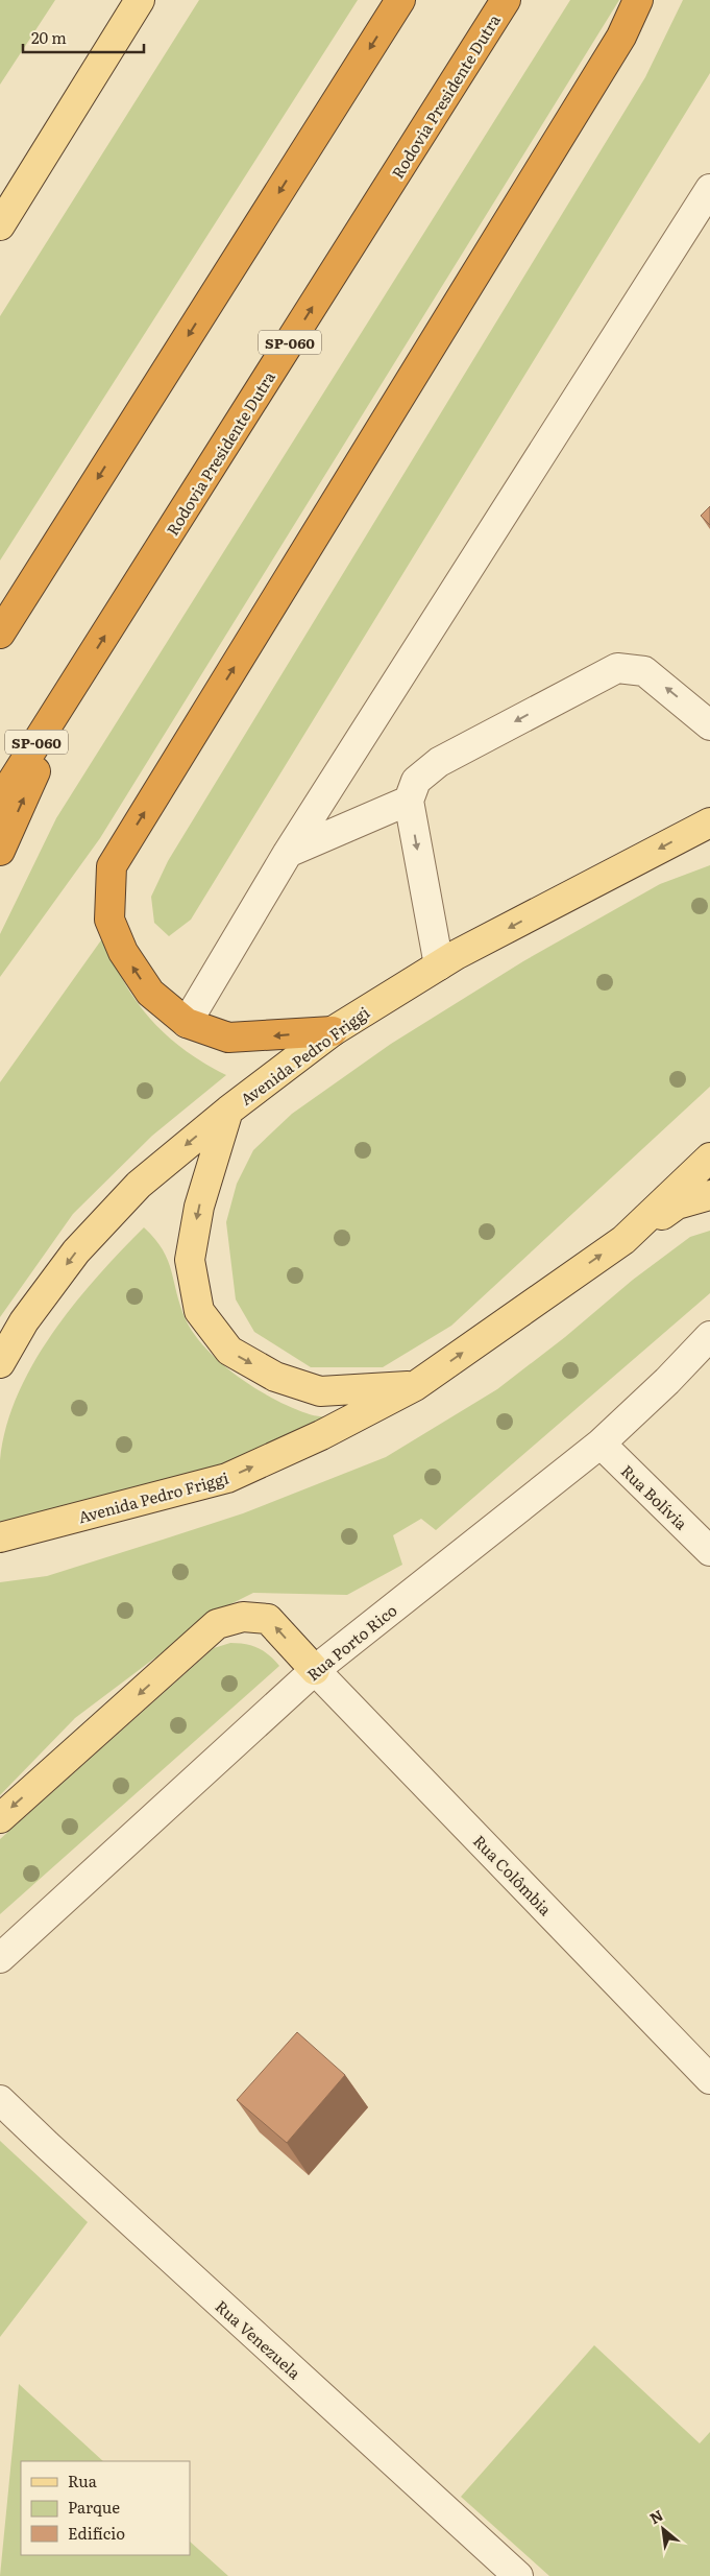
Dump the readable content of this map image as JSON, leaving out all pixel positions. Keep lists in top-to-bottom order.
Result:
{
  "streets": {
    "highway": ["Rodovia Presidente Dutra", "SP-060"],
    "main road": ["Avenida Pedro Friggi"],
    "street": [
      "Rua Bolívia",
      "Rua Porto Rico",
      "Rua Colômbia",
      "Rua Venezuela"
    ]
  },
  "crossings": [
    ["Rua Bolívia", "Rua Porto Rico"],
    ["Rua Porto Rico", "Rua Colômbia"]
  ],
  "legend": ["Rua", "Parque", "Edifício"],
  "scale_bar": "20 m",
  "north": "top left"
}
